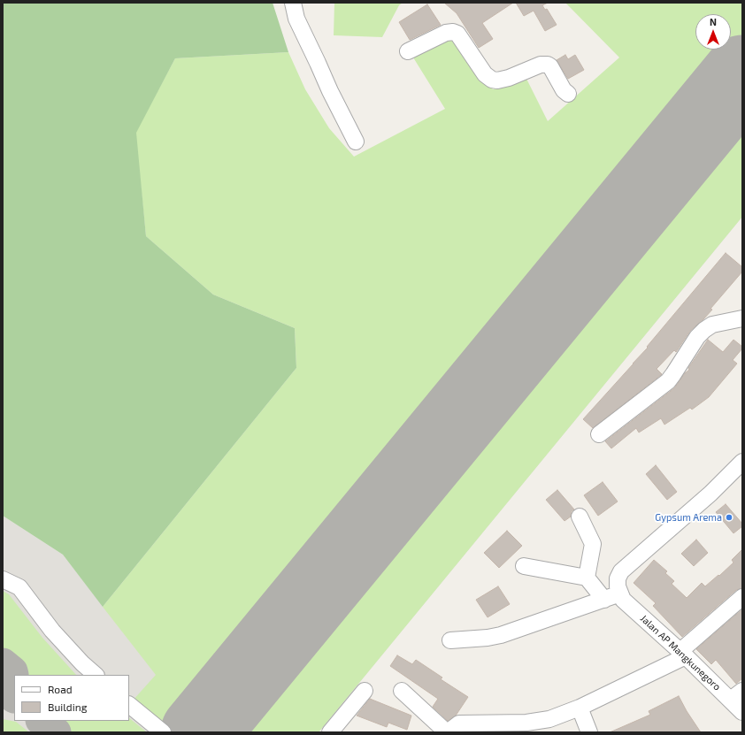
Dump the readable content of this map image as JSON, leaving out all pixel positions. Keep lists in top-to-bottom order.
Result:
{
  "streets": {
    "street": ["Jalan AP Mangkunegoro"]
  },
  "places": ["Gypsum Arema"],
  "legend": ["Road", "Building"],
  "north": "top"
}
